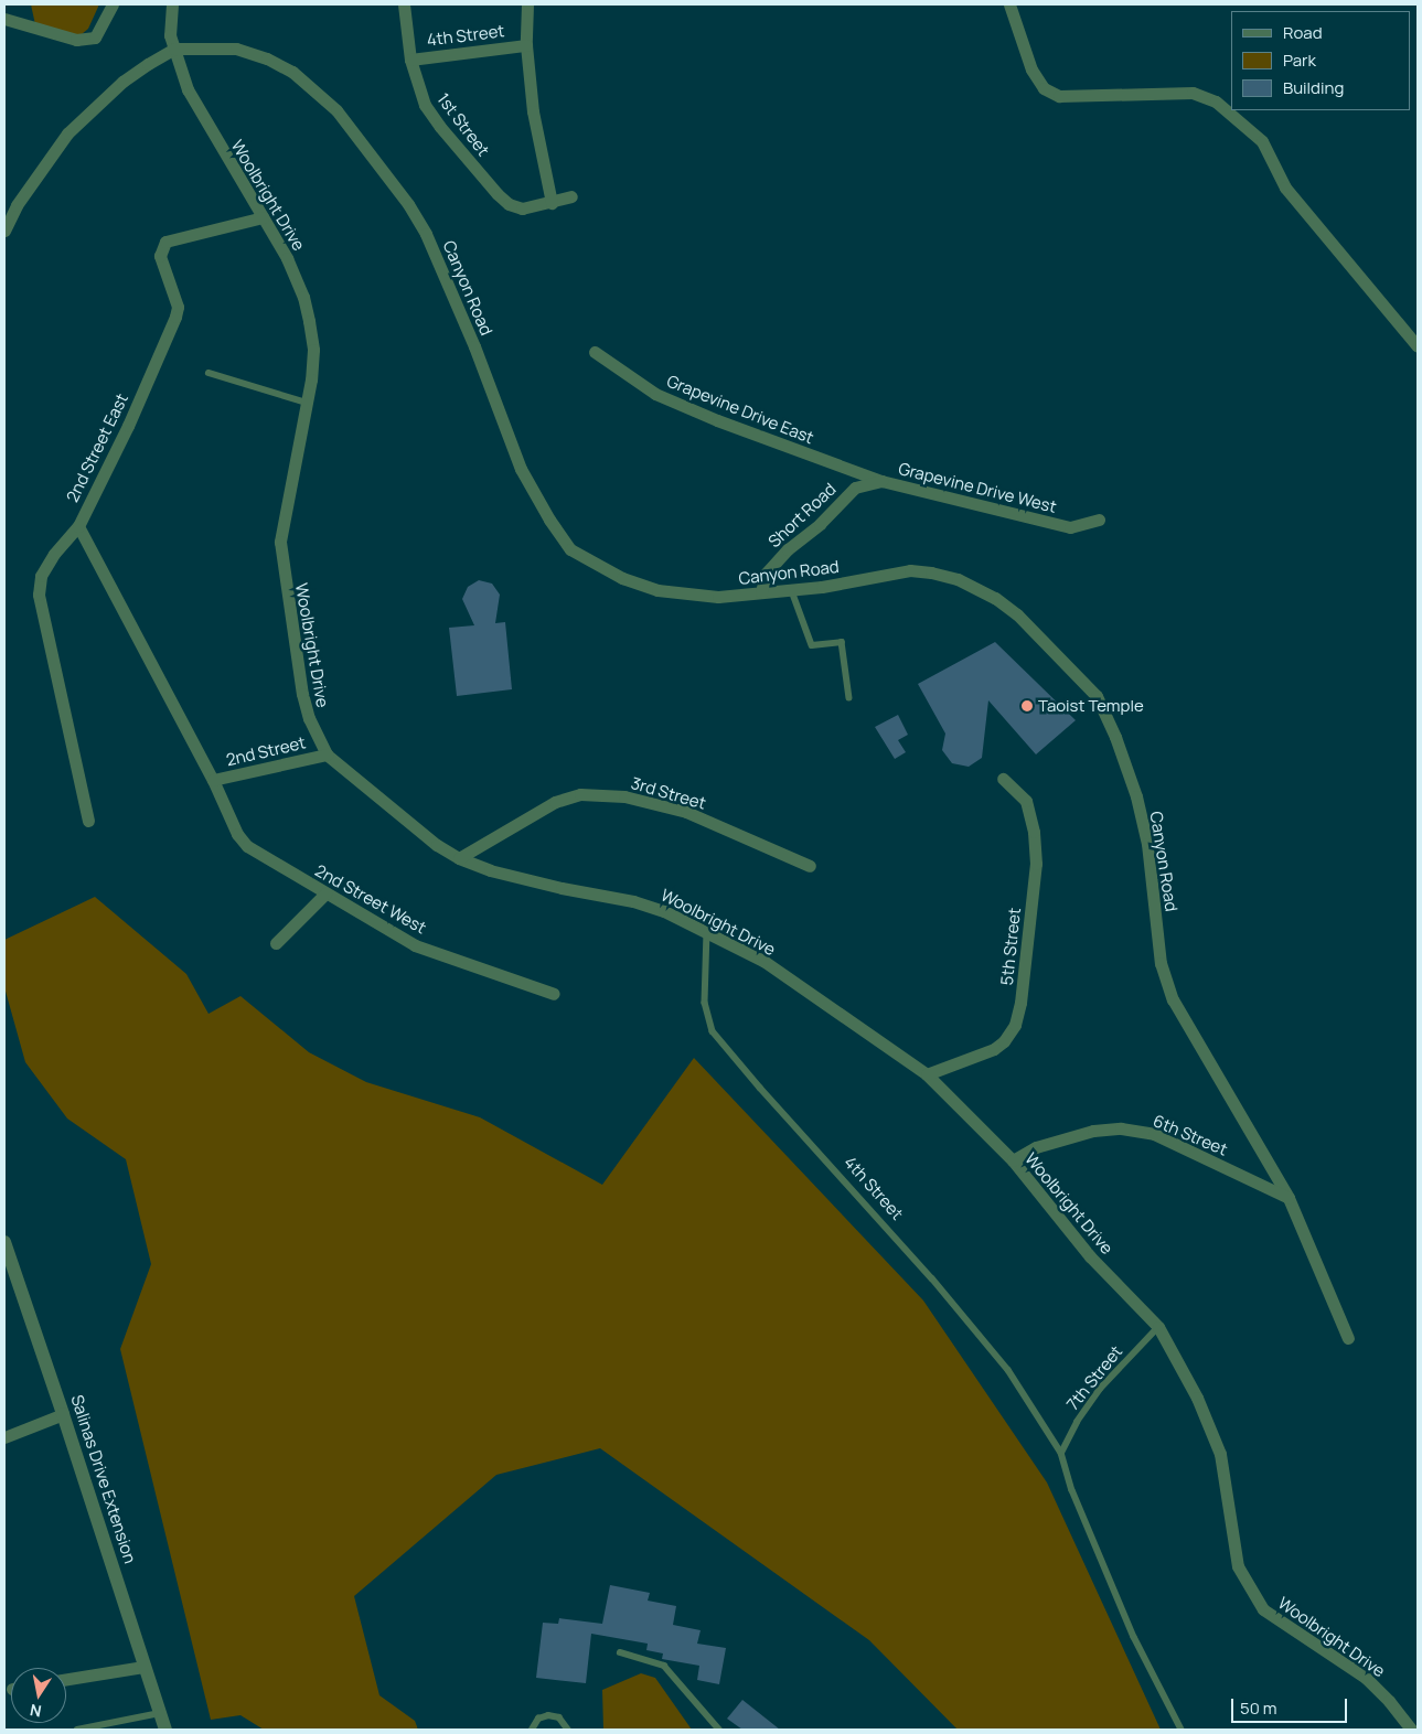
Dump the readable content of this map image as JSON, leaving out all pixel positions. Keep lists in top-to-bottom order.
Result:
{
  "streets": {
    "street": [
      "4th Street",
      "1st Street",
      "Woolbright Drive",
      "Canyon Road",
      "Grapevine Drive East",
      "2nd Street East",
      "Grapevine Drive West",
      "Short Road",
      "2nd Street",
      "3rd Street",
      "2nd Street West",
      "5th Street",
      "6th Street",
      "Salinas Drive Extension"
    ],
    "lane": ["7th Street"]
  },
  "crossings": [
    ["4th Street", "1st Street"],
    ["4th Street", "Woolbright Drive"],
    ["4th Street", "7th Street"],
    ["Woolbright Drive", "Canyon Road"],
    ["Woolbright Drive", "2nd Street East"],
    ["Woolbright Drive", "2nd Street"],
    ["Woolbright Drive", "3rd Street"],
    ["Woolbright Drive", "5th Street"],
    ["Woolbright Drive", "6th Street"],
    ["Woolbright Drive", "7th Street"],
    ["Canyon Road", "Short Road"],
    ["Canyon Road", "6th Street"],
    ["Grapevine Drive East", "Grapevine Drive West"],
    ["Grapevine Drive East", "Short Road"],
    ["2nd Street East", "2nd Street"],
    ["2nd Street East", "2nd Street West"],
    ["Grapevine Drive West", "Short Road"],
    ["2nd Street", "2nd Street West"]
  ],
  "places": ["Taoist Temple"],
  "legend": ["Road", "Park", "Building"],
  "scale_bar": "50 m",
  "north": "bottom"
}
